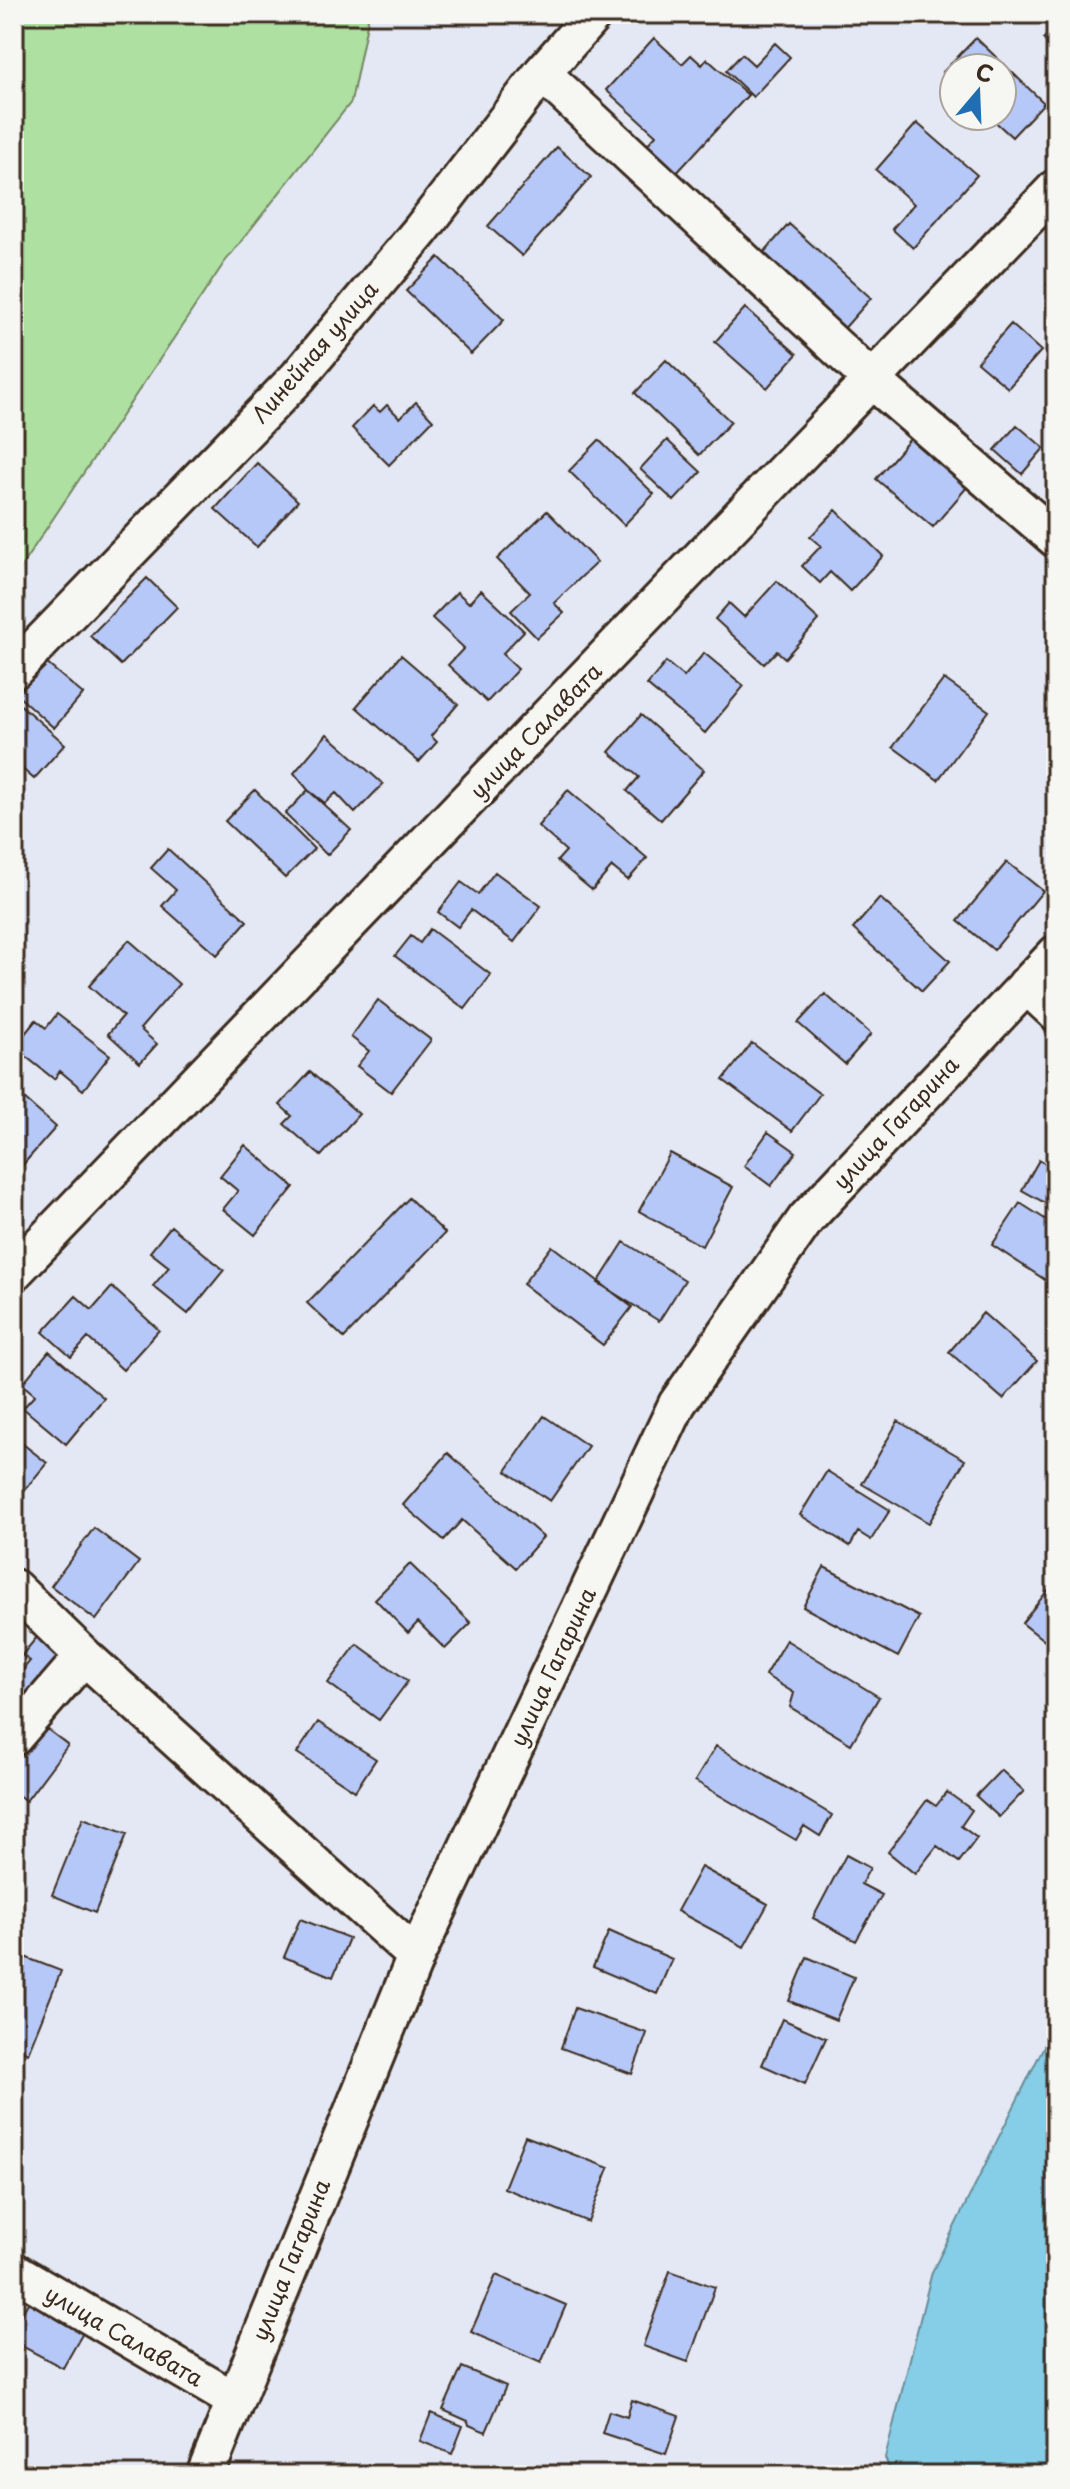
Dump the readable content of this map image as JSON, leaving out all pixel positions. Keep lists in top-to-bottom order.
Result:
{
  "streets": {
    "street": ["Линейная улица", "улица Салавата", "улица Гагарина"]
  },
  "crossings": [
    ["улица Салавата", "улица Гагарина"]
  ],
  "north": "top"
}
